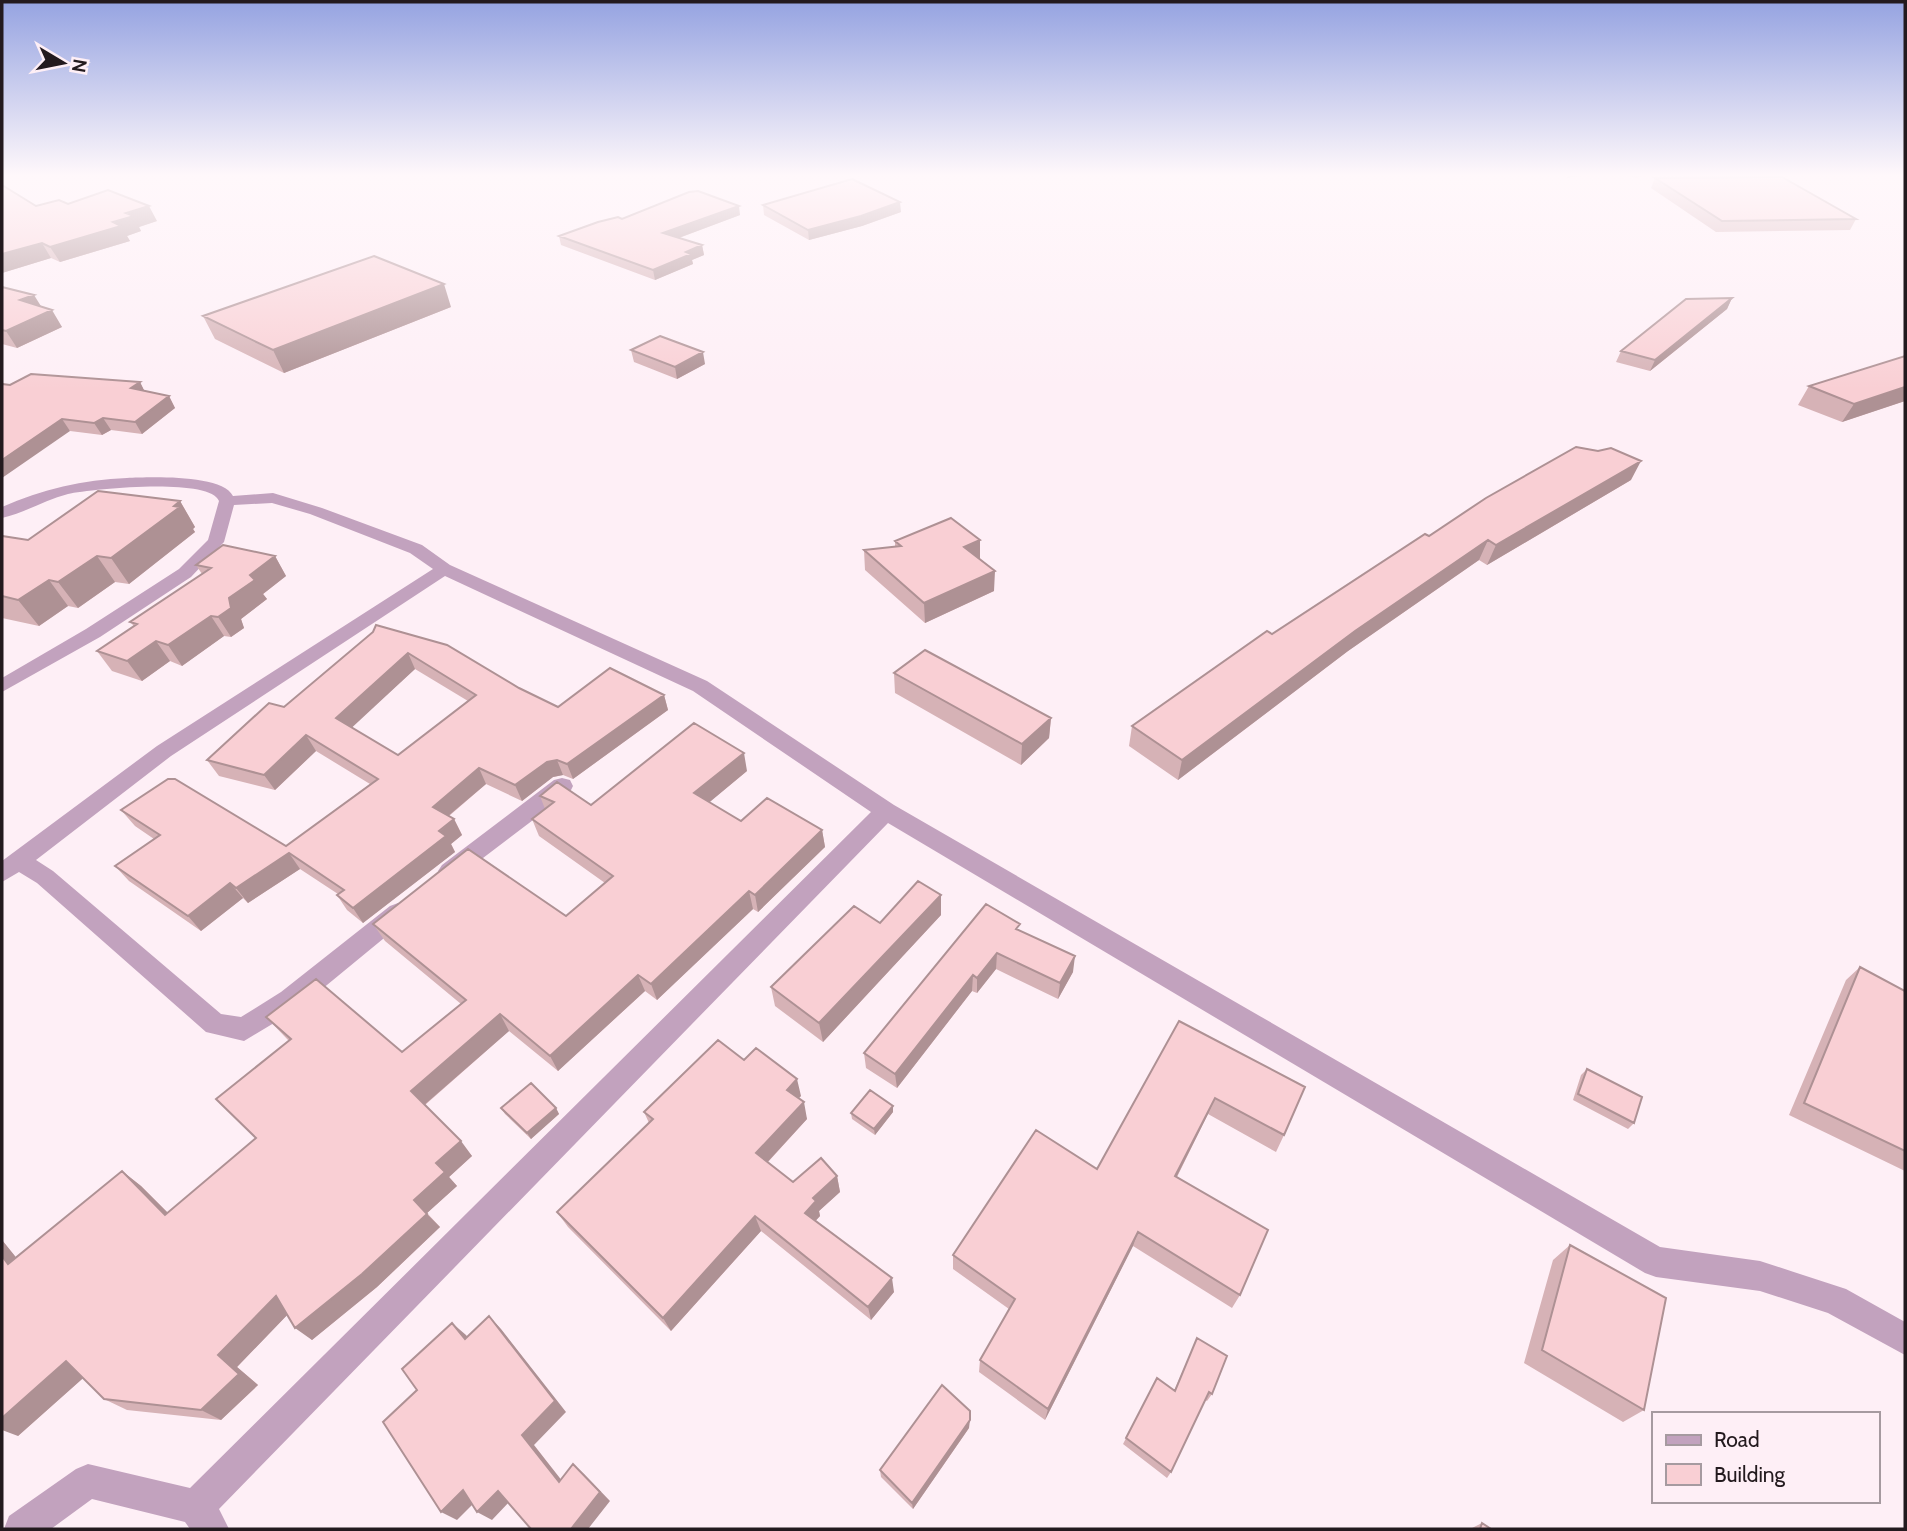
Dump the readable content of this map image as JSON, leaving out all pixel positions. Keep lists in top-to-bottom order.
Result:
{
  "legend": ["Road", "Building"],
  "north": "right"
}
